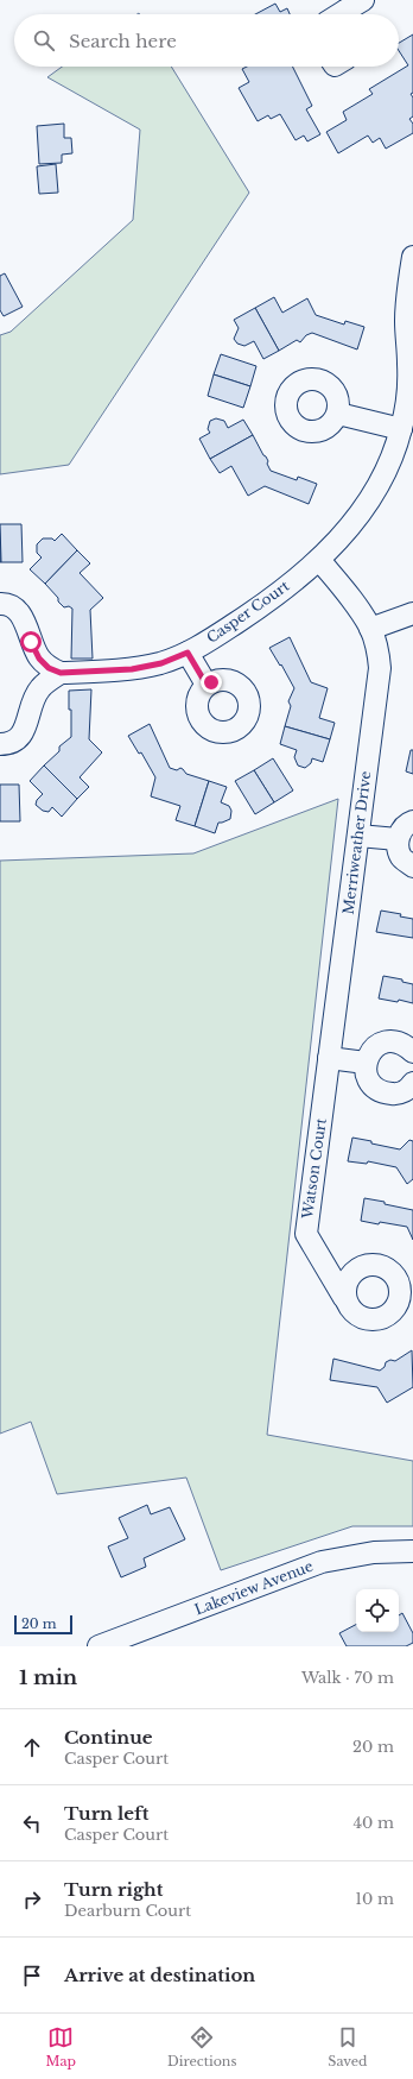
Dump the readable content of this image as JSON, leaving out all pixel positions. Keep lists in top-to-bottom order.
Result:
{
  "streets": {
    "street": [
      "Casper Court",
      "Merriweather Drive",
      "Watson Court",
      "Lakeview Avenue"
    ]
  },
  "crossings": [
    ["Casper Court", "Merriweather Drive"],
    ["Merriweather Drive", "Watson Court"]
  ],
  "scale_bar": "20 m",
  "page": {
    "search": "Search here",
    "scale": "20 m",
    "heading": ["1 min", "Walk · 70 m"],
    "list": [
      ["Continue", "Casper Court", "20 m"],
      ["Turn left", "Casper Court", "40 m"],
      ["Turn right", "Dearburn Court", "10 m"],
      "Arrive at destination"
    ],
    "nav": ["Map", "Directions", "Saved"]
  }
}
